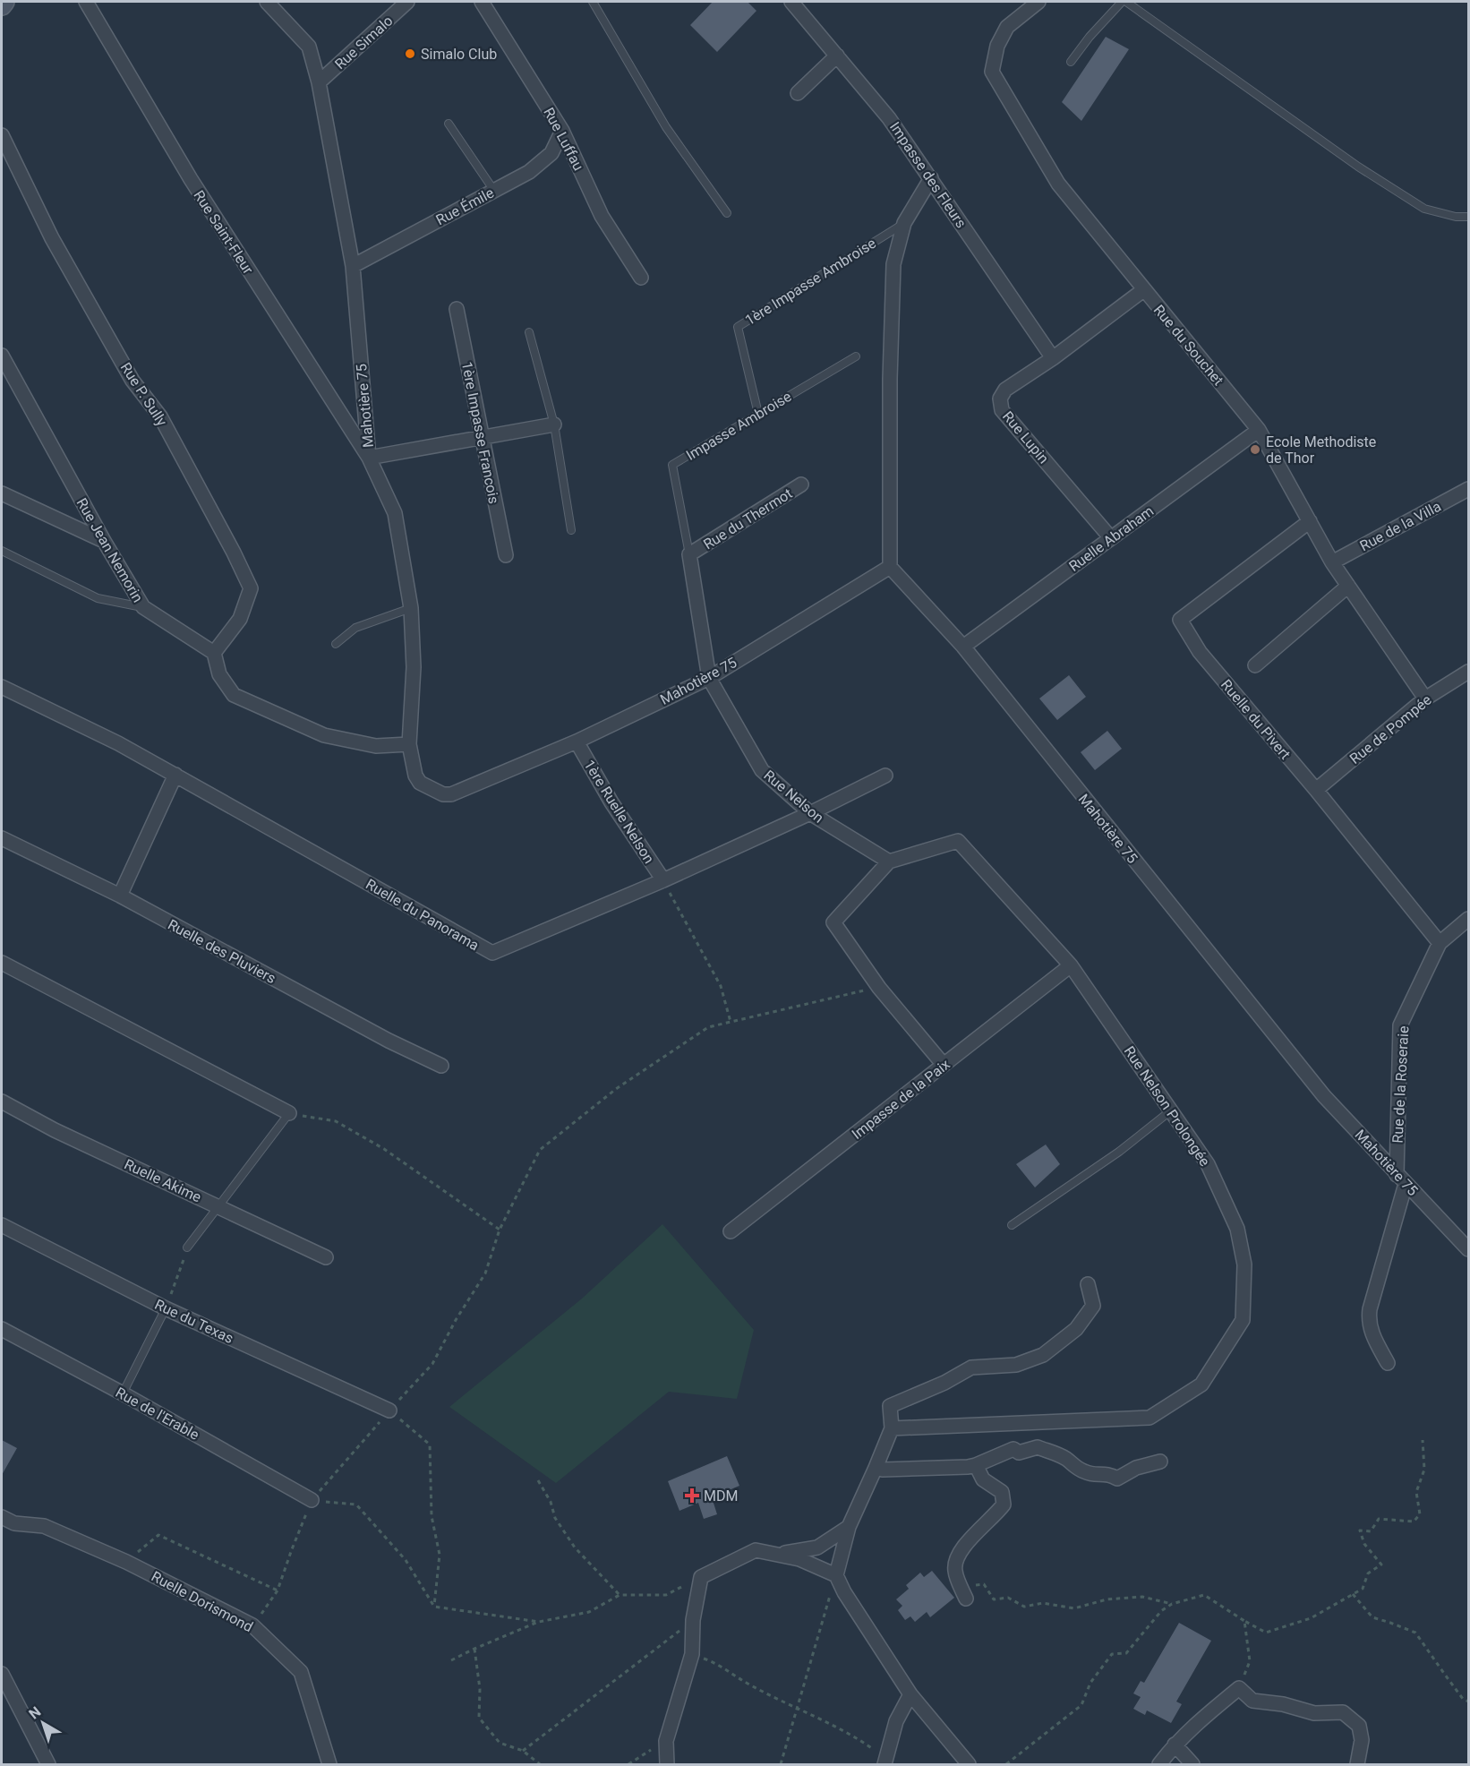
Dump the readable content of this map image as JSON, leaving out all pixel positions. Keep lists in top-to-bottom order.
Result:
{
  "streets": {
    "street": [
      "Rue Simalo",
      "Rue Luffau",
      "Impasse des Fleurs",
      "Rue Émile",
      "Rue Saint-Fleur",
      "Rue du Souchet",
      "Rue P. Sully",
      "Mahotière 75",
      "1ère Impasse Francois",
      "Rue Lupin",
      "Rue du Thermot",
      "Rue de la Villa",
      "Ruelle Abraham",
      "Rue Jean Nemorin",
      "Ruelle du Pivert",
      "Rue de Pompée",
      "Rue Nelson",
      "1ère Ruelle Nelson",
      "Ruelle du Panorama",
      "Ruelle des Pluviers",
      "Rue de la Roseraie",
      "Impasse de la Paix",
      "Rue Nelson Prolongée",
      "Ruelle Akime",
      "Rue du Texas",
      "Rue de l'Erable",
      "Ruelle Dorismond"
    ],
    "lane": ["1ère Impasse Ambroise", "Impasse Ambroise"]
  },
  "crossings": [
    ["Rue Simalo", "Mahotière 75"],
    ["Rue Luffau", "Rue Émile"],
    ["Impasse des Fleurs", "Rue Lupin"],
    ["Rue Émile", "Mahotière 75"],
    ["Rue Saint-Fleur", "Mahotière 75"],
    ["1ère Impasse Ambroise", "Impasse Ambroise"],
    ["Rue du Souchet", "Rue Lupin"],
    ["Rue du Souchet", "Rue de la Villa"],
    ["Rue du Souchet", "Ruelle Abraham"],
    ["Rue du Souchet", "Ruelle du Pivert"],
    ["Rue du Souchet", "Rue de Pompée"],
    ["Rue P. Sully", "Rue Jean Nemorin"],
    ["Mahotière 75", "Rue du Thermot"],
    ["Mahotière 75", "Ruelle Abraham"],
    ["Mahotière 75", "Rue Nelson"],
    ["Mahotière 75", "1ère Ruelle Nelson"],
    ["Mahotière 75", "Rue de la Roseraie"],
    ["Impasse Ambroise", "Rue du Thermot"],
    ["Rue Lupin", "Ruelle Abraham"],
    ["Rue du Thermot", "Rue Nelson"],
    ["Ruelle du Pivert", "Rue de Pompée"],
    ["Ruelle du Pivert", "Rue de la Roseraie"],
    ["Rue Nelson", "Ruelle du Panorama"],
    ["Rue Nelson", "Rue Nelson Prolongée"],
    ["1ère Ruelle Nelson", "Ruelle du Panorama"],
    ["Impasse de la Paix", "Rue Nelson Prolongée"]
  ],
  "places": {
    "other": ["Simalo Club", "Ecole Methodiste de Thor"],
    "health": ["MDM"]
  },
  "north": "top left"
}
